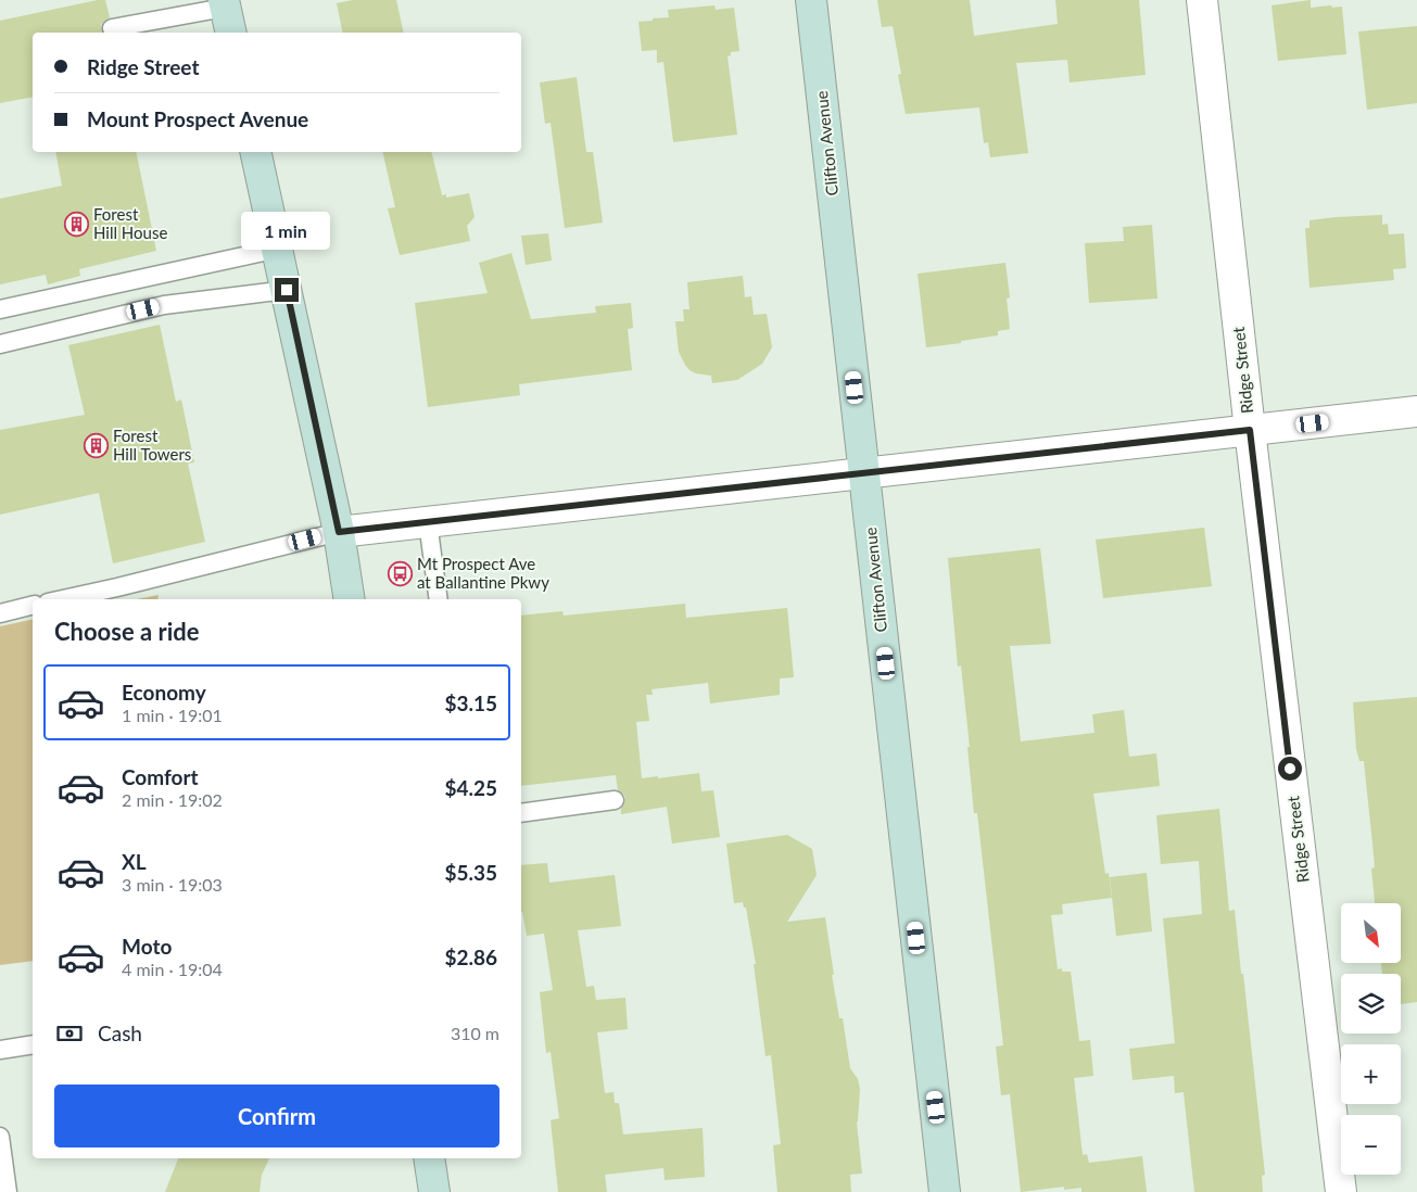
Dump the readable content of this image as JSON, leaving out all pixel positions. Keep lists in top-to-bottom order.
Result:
{
  "streets": {
    "street": ["Clifton Avenue", "Ridge Street"]
  },
  "places": {
    "building": ["Forest Hill House", "Forest Hill Towers"],
    "bus stop": ["Mt Prospect Ave at Ballantine Pkwy"]
  },
  "north": "bottom right",
  "page": {
    "banner": ["Ridge Street", "Mount Prospect Avenue"],
    "bubble": "1 min",
    "heading": "Choose a ride",
    "list": [
      {
        "name": "Economy",
        "note": "1 min · 19:01",
        "value": "$3.15"
      },
      {
        "name": "Comfort",
        "note": "2 min · 19:02",
        "value": "$4.25"
      },
      {
        "name": "XL",
        "note": "3 min · 19:03",
        "value": "$5.35"
      },
      {
        "name": "Moto",
        "note": "4 min · 19:04",
        "value": "$2.86"
      }
    ],
    "map_buttons": ["+", "−"],
    "pay": ["Cash", "310 m"],
    "buttons": "Confirm"
  }
}
